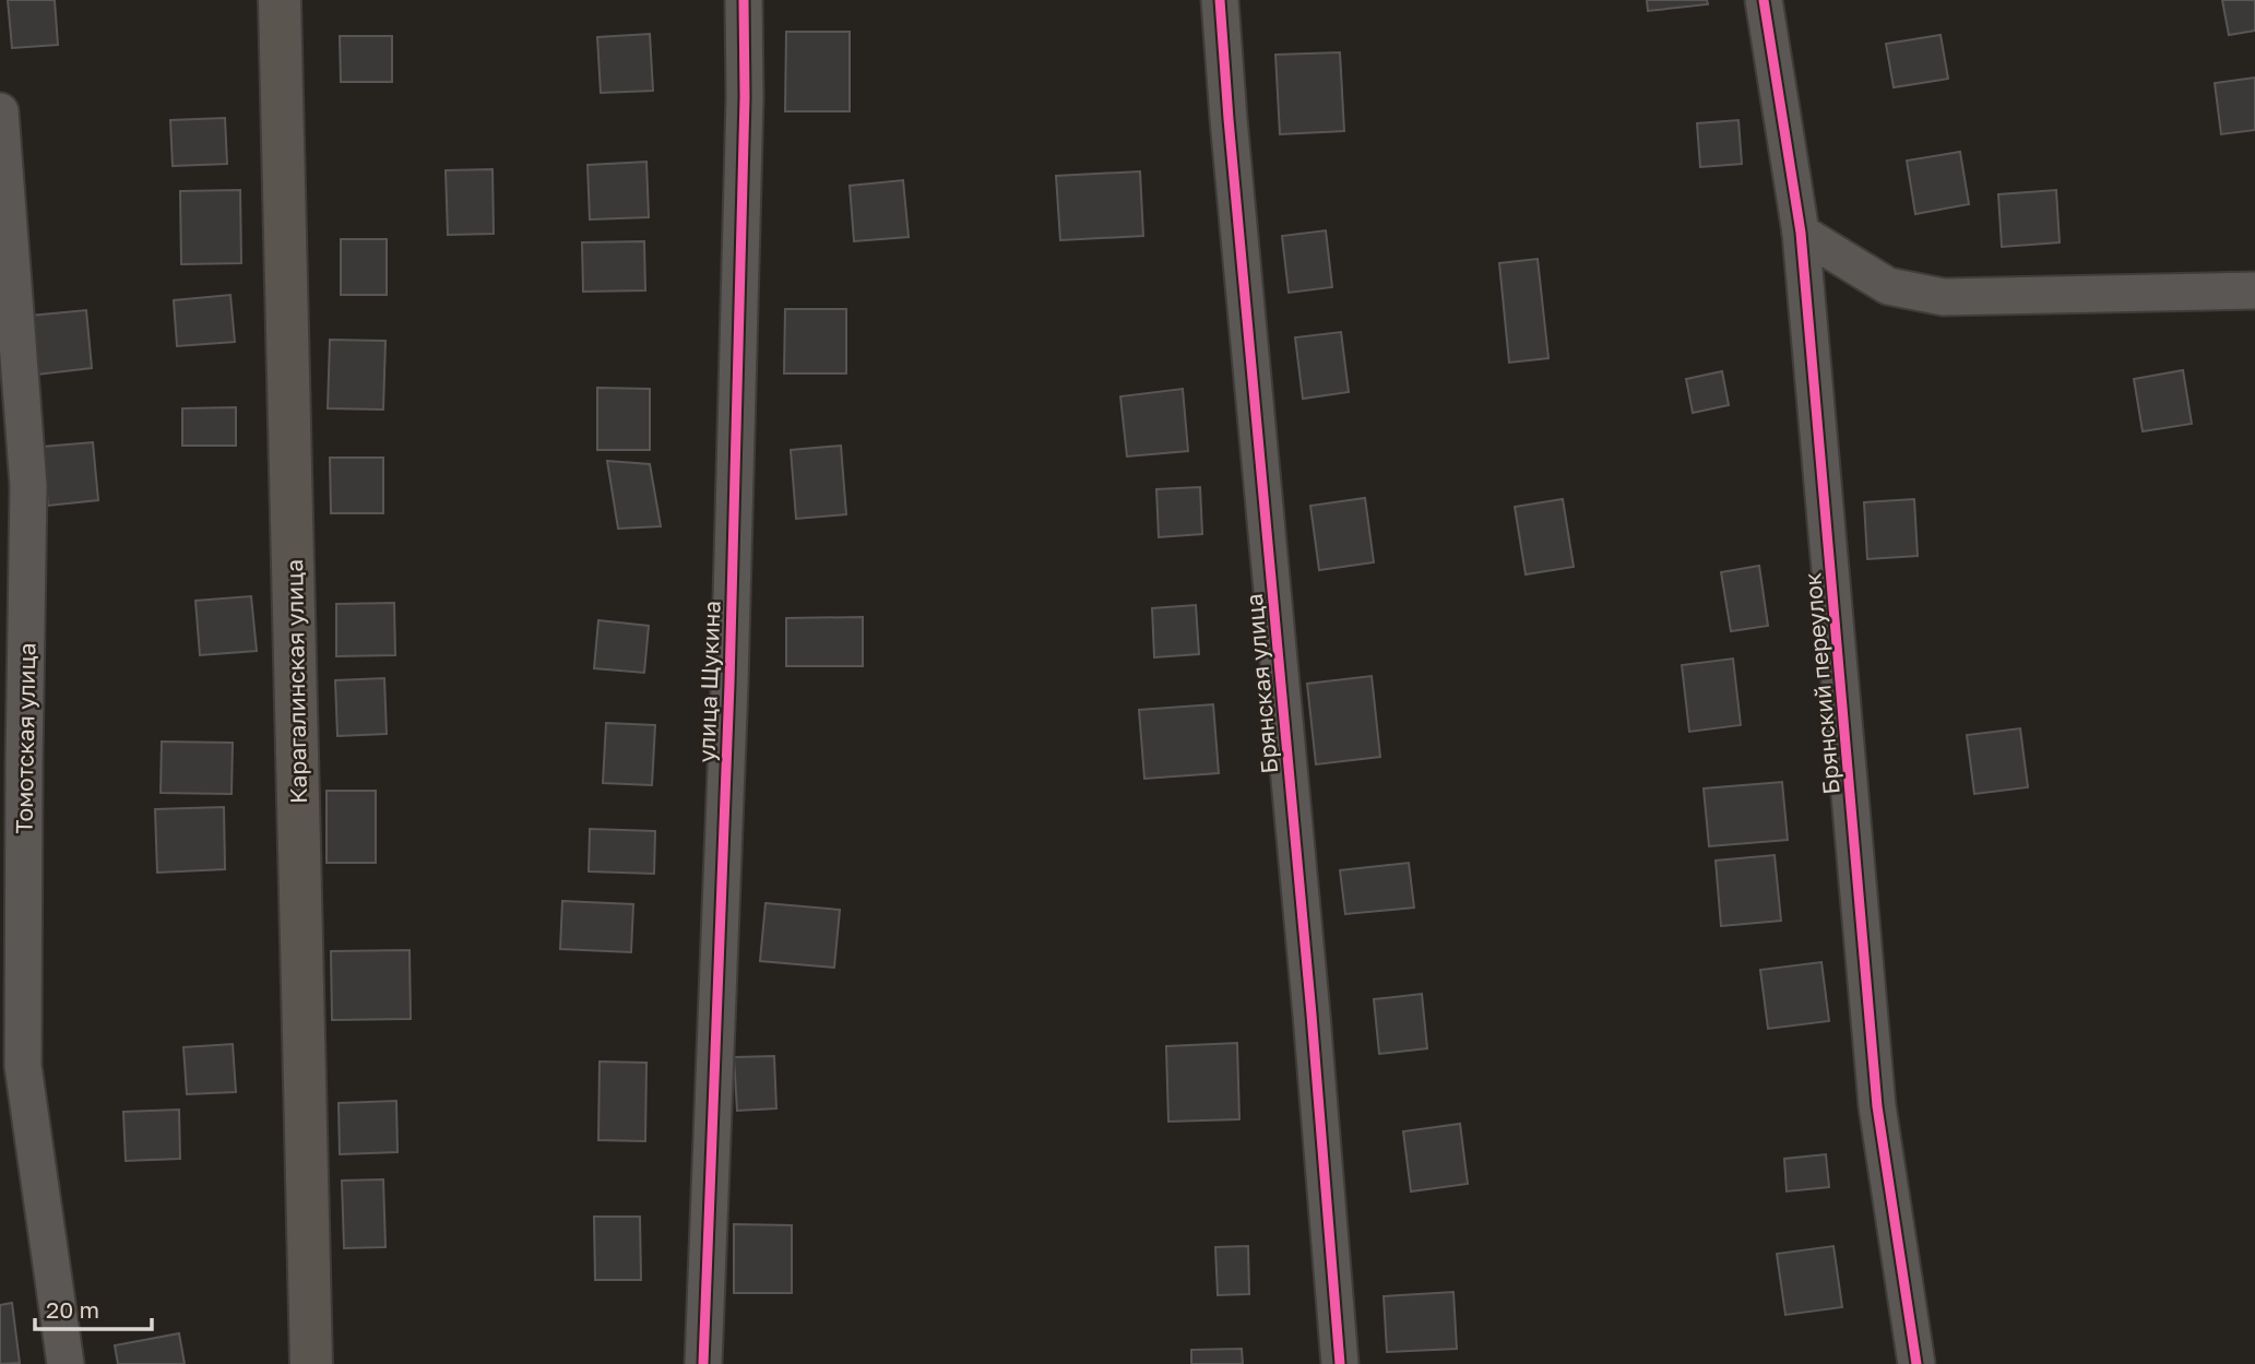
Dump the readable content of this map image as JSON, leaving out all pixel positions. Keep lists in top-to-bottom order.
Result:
{
  "streets": {
    "street": [
      "Карагалинская улица",
      "улица Щукина",
      "Брянская улица",
      "Брянский переулок",
      "Томотская улица"
    ]
  },
  "scale_bar": "20 m"
}
